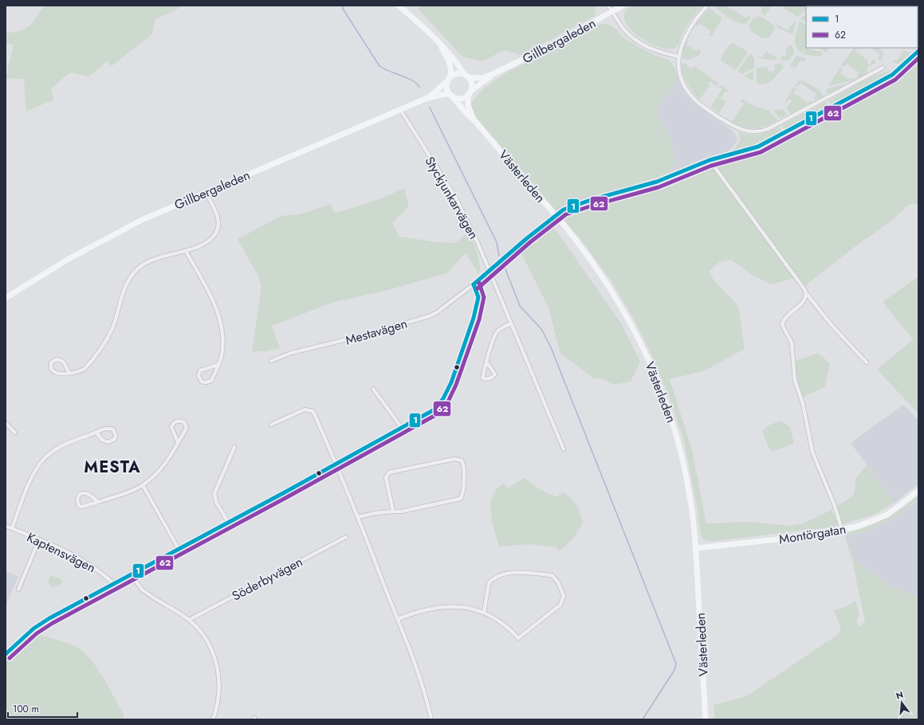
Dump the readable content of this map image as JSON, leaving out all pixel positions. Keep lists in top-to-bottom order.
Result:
{
  "streets": {
    "main road": ["Gillbergaleden", "Västerleden", "Montörgatan"],
    "street": [
      "Styckjunkarvägen",
      "Mestavägen",
      "Kaptensvägen",
      "Söderbyvägen"
    ]
  },
  "crossings": [
    ["Gillbergaleden", "Västerleden"],
    ["Gillbergaleden", "Styckjunkarvägen"],
    ["Västerleden", "Montörgatan"],
    ["Styckjunkarvägen", "Mestavägen"]
  ],
  "districts": ["MESTA"],
  "lines": ["transit line 1", "transit line 62"],
  "legend": ["1", "62"],
  "scale_bar": "100 m",
  "north": "top"
}
